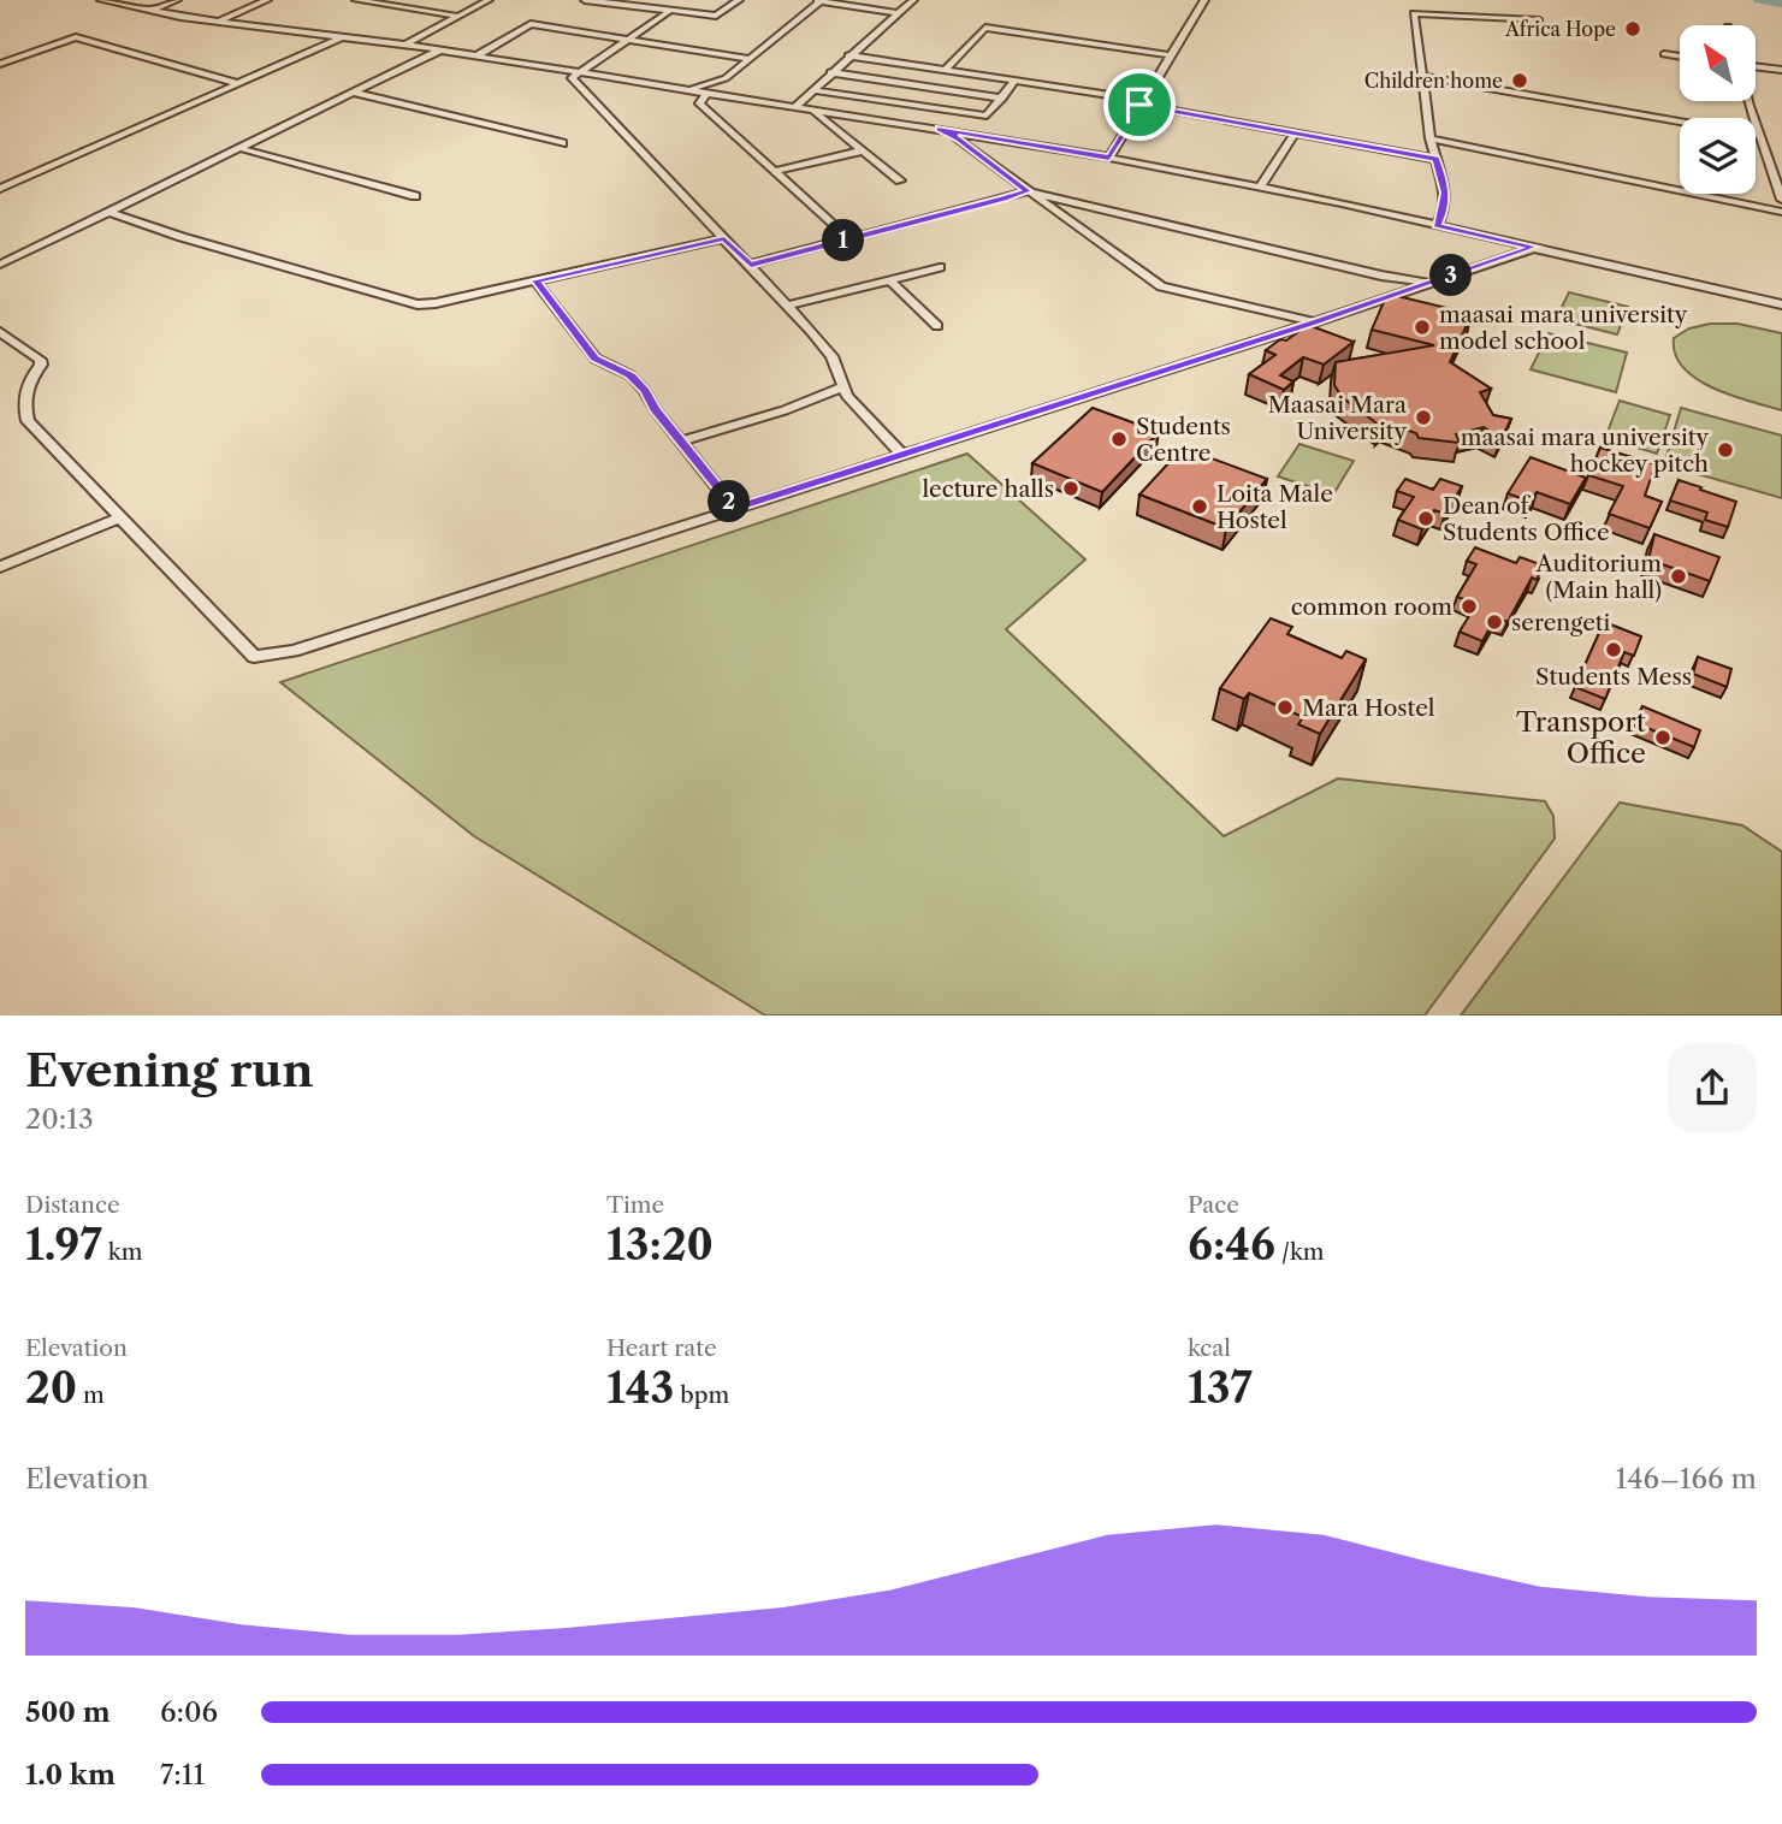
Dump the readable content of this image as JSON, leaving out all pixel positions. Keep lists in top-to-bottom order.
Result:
{
  "places": [
    "Africa Hope",
    "Children home",
    "maasai mara university model school",
    "Maasai Mara University",
    "Students Centre",
    "maasai mara university hockey pitch",
    "lecture halls",
    "Loita Male Hostel",
    "Dean of Students Office",
    "Auditorium (Main hall)",
    "common room",
    "serengeti",
    "Students Mess",
    "Mara Hostel",
    "Transport Office"
  ],
  "north": "top left",
  "page": {
    "pins": ["1", "3", "2"],
    "heading": ["Evening run", "20:13"],
    "stats": [
      ["Distance", "1.97 km"],
      ["Time", "13:20"],
      ["Pace", "6:46 /km"],
      ["Elevation", "20 m"],
      ["Heart rate", "143 bpm"],
      ["kcal", "137"]
    ],
    "chart": ["Elevation", "146–166 m"],
    "list": [
      {
        "name": "500 m",
        "note": "6:06"
      },
      {
        "name": "1.0 km",
        "note": "7:11"
      }
    ]
  }
}
